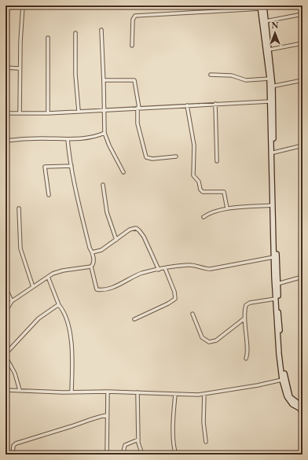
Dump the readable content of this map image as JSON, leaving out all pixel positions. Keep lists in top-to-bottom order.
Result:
{
  "north": "top"
}
